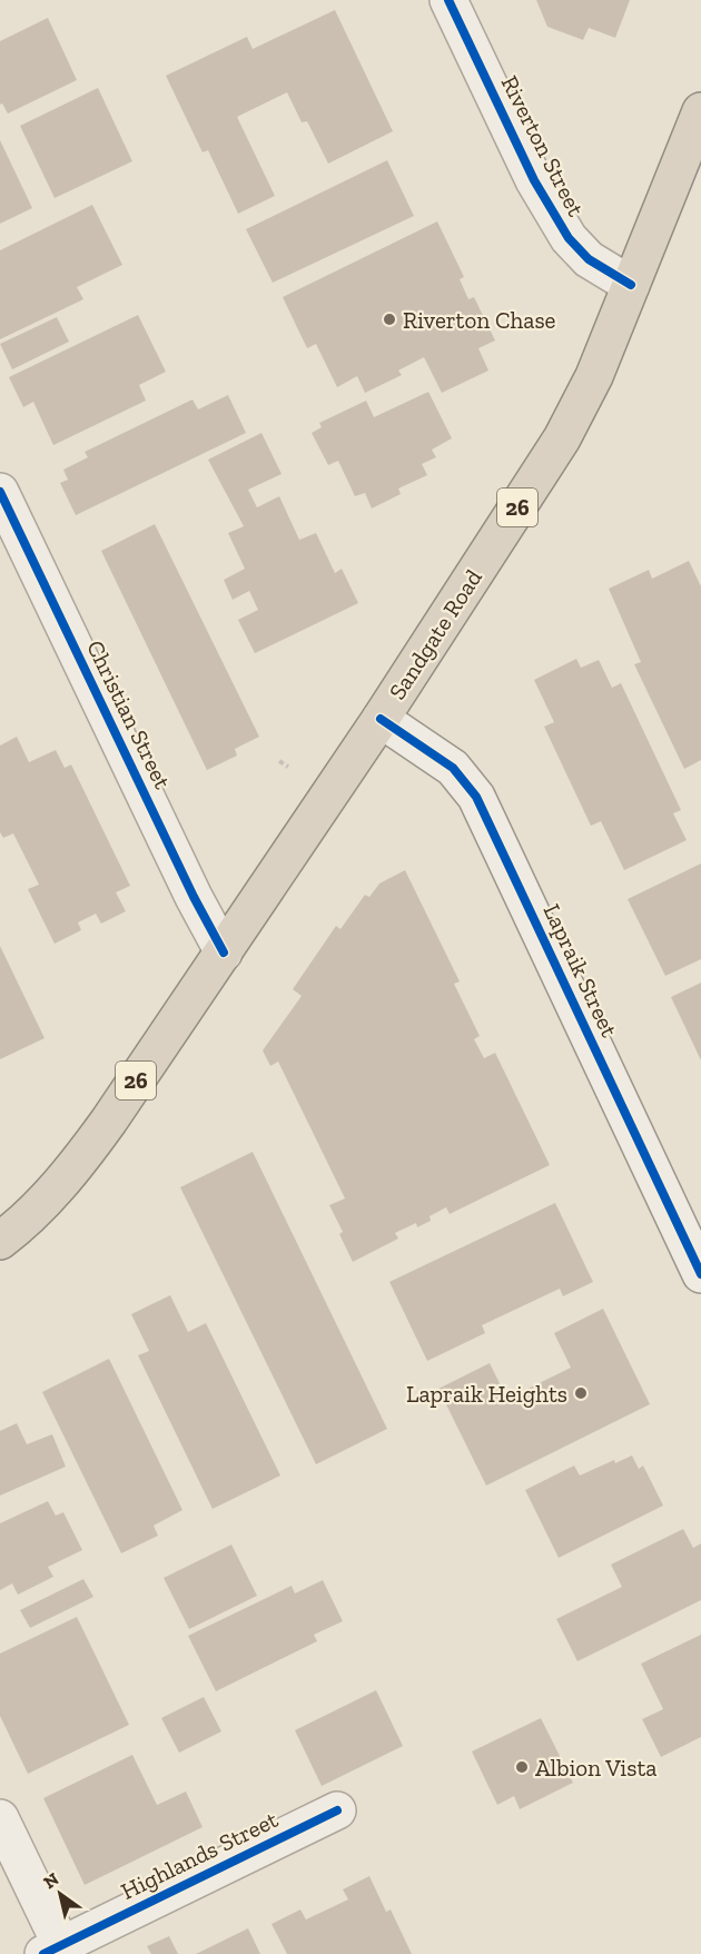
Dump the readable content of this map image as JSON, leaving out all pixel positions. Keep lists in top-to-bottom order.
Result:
{
  "streets": {
    "highway": ["26", "Sandgate Road"],
    "street": [
      "Riverton Street",
      "Christian Street",
      "Lapraik Street",
      "Highlands Street"
    ]
  },
  "crossings": [
    ["Riverton Street", "Sandgate Road"],
    ["Sandgate Road", "Christian Street"],
    ["Sandgate Road", "Lapraik Street"]
  ],
  "places": ["Riverton Chase", "Lapraik Heights", "Albion Vista"],
  "north": "top left"
}
